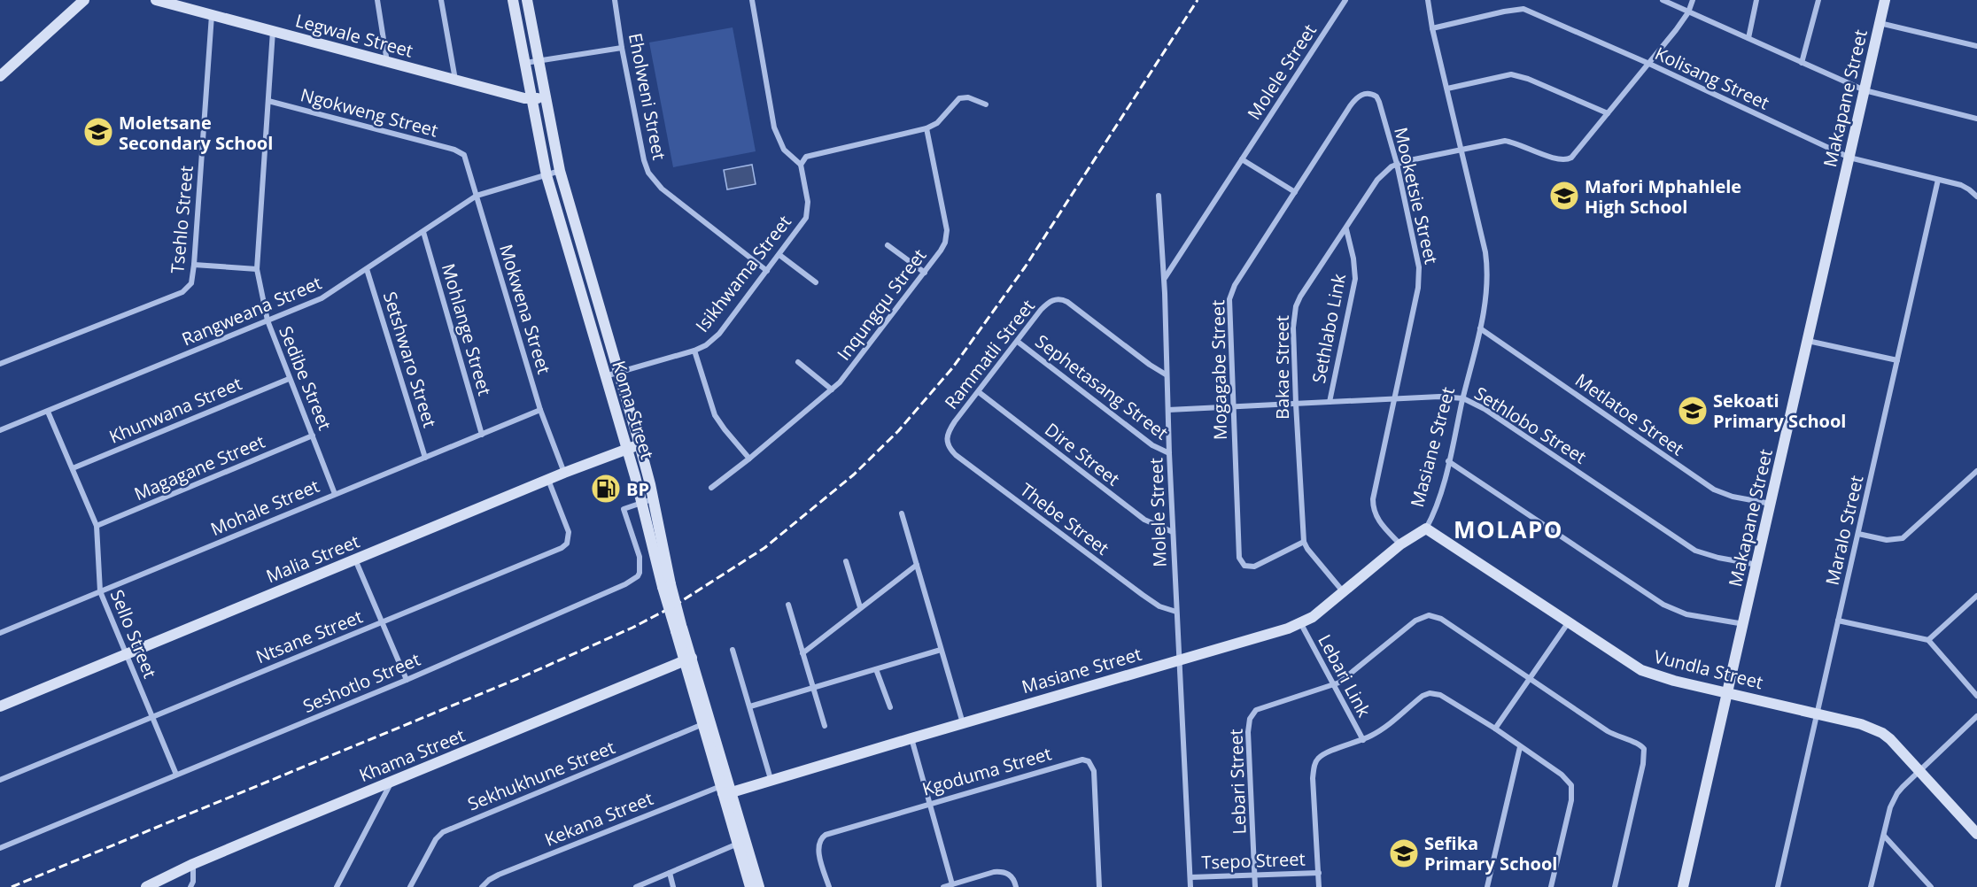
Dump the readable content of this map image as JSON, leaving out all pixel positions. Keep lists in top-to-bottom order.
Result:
{
  "streets": {
    "street": [
      "Legwale Street",
      "Molele Street",
      "Kolisang Street",
      "Eholweni Street",
      "Makapane Street",
      "Ngokweng Street",
      "Mooketsie Street",
      "Tsehlo Street",
      "Isikhwama Street",
      "Inqungqu Street",
      "Mokwena Street",
      "Rangweana Street",
      "Sethlabo Link",
      "Mohlange Street",
      "Rammatli Street",
      "Setshwaro Street",
      "Bakae Street",
      "Mogagabe Street",
      "Sedibe Street",
      "Sephetasang Street",
      "Khunwana Street",
      "Koma Street",
      "Metlatoe Street",
      "Sethlobo Street",
      "Masiane Street",
      "Dire Street",
      "Magagane Street",
      "Mohale Street",
      "Thebe Street",
      "Maralo Street",
      "Malia Street",
      "Sello Street",
      "Ntsane Street",
      "Vundla Street",
      "Lebari Link",
      "Seshotlo Street",
      "Khama Street",
      "Kgoduma Street",
      "Sekhukhune Street",
      "Lebari Street",
      "Kekana Street",
      "Tsepo Street"
    ]
  },
  "crossings": [
    ["Legwale Street", "Tsehlo Street"],
    ["Legwale Street", "Sedibe Street"],
    ["Legwale Street", "Koma Street"],
    ["Molele Street", "Rammatli Street"],
    ["Molele Street", "Sephetasang Street"],
    ["Molele Street", "Sethlobo Street"],
    ["Molele Street", "Masiane Street"],
    ["Molele Street", "Dire Street"],
    ["Molele Street", "Thebe Street"],
    ["Molele Street", "Tsepo Street"],
    ["Kolisang Street", "Makapane Street"],
    ["Kolisang Street", "Masiane Street"],
    ["Kolisang Street", "Maralo Street"],
    ["Eholweni Street", "Isikhwama Street"],
    ["Makapane Street", "Metlatoe Street"],
    ["Makapane Street", "Sethlobo Street"],
    ["Makapane Street", "Vundla Street"],
    ["Ngokweng Street", "Mokwena Street"],
    ["Ngokweng Street", "Sedibe Street"],
    ["Mooketsie Street", "Bakae Street"],
    ["Mooketsie Street", "Mogagabe Street"],
    ["Mooketsie Street", "Sethlobo Street"],
    ["Mooketsie Street", "Masiane Street"],
    ["Isikhwama Street", "Koma Street"],
    ["Mokwena Street", "Rangweana Street"],
    ["Mokwena Street", "Mohale Street"],
    ["Mokwena Street", "Malia Street"],
    ["Rangweana Street", "Mohlange Street"],
    ["Rangweana Street", "Setshwaro Street"],
    ["Rangweana Street", "Sedibe Street"],
    ["Rangweana Street", "Koma Street"],
    ["Rangweana Street", "Sello Street"],
    ["Sethlabo Link", "Bakae Street"],
    ["Sethlabo Link", "Sethlobo Street"],
    ["Mohlange Street", "Mohale Street"],
    ["Rammatli Street", "Sephetasang Street"],
    ["Rammatli Street", "Dire Street"],
    ["Rammatli Street", "Thebe Street"],
    ["Setshwaro Street", "Mohale Street"],
    ["Bakae Street", "Mogagabe Street"],
    ["Bakae Street", "Sethlobo Street"],
    ["Bakae Street", "Masiane Street"],
    ["Mogagabe Street", "Sethlobo Street"],
    ["Sedibe Street", "Khunwana Street"],
    ["Sedibe Street", "Magagane Street"],
    ["Sedibe Street", "Mohale Street"],
    ["Khunwana Street", "Sello Street"],
    ["Koma Street", "Masiane Street"],
    ["Koma Street", "Malia Street"],
    ["Koma Street", "Seshotlo Street"],
    ["Koma Street", "Khama Street"],
    ["Koma Street", "Sekhukhune Street"],
    ["Koma Street", "Kekana Street"],
    ["Metlatoe Street", "Masiane Street"],
    ["Sethlobo Street", "Masiane Street"],
    ["Masiane Street", "Vundla Street"],
    ["Masiane Street", "Lebari Link"],
    ["Masiane Street", "Kekana Street"],
    ["Magagane Street", "Sello Street"],
    ["Mohale Street", "Sello Street"],
    ["Maralo Street", "Vundla Street"],
    ["Malia Street", "Sello Street"],
    ["Malia Street", "Ntsane Street"],
    ["Sello Street", "Ntsane Street"],
    ["Sello Street", "Seshotlo Street"],
    ["Lebari Link", "Lebari Street"],
    ["Lebari Street", "Tsepo Street"]
  ],
  "districts": ["MOLAPO"],
  "places": {
    "school or university": [
      "Moletsane Secondary School",
      "Mafori Mphahlele High School",
      "Sekoati Primary School",
      "Sefika Primary School"
    ],
    "fuel station": ["BP"]
  }
}
